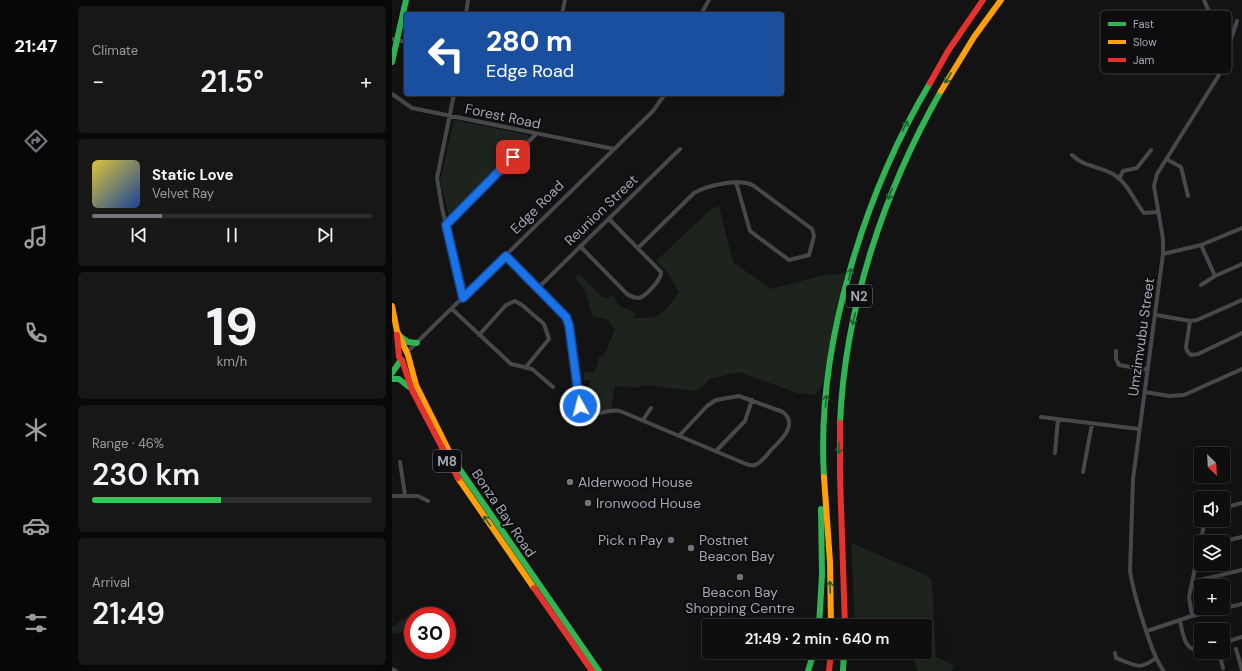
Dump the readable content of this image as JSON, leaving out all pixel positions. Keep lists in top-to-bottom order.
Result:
{
  "streets": {
    "main road": [
      "Edge Road",
      "N2",
      "M8",
      "Bonza Bay Road"
    ],
    "street": ["Forest Road", "Reunion Street", "Umzimvubu Street"]
  },
  "crossings": [
    ["Forest Road", "Edge Road"],
    ["Edge Road", "Bonza Bay Road"]
  ],
  "places": [
    "Alderwood House",
    "Ironwood House",
    "Pick n Pay",
    "Postnet Beacon Bay",
    "Beacon Bay Shopping Centre"
  ],
  "legend": ["Fast", "Slow", "Jam"],
  "north": "bottom right",
  "page": {
    "tabs": "21:47",
    "tile": [
      "Climate",
      ["19", "km/h"],
      ["Range · 46%", "230 km"],
      ["Arrival", "21:49"]
    ],
    "turn": ["280 m", "Edge Road"],
    "heat": ["−", "21.5°", "+"],
    "song": ["Static Love", "Velvet Ray"],
    "map_buttons": ["+", "−"],
    "limit": "30",
    "trip": "21:49 · 2 min · 640 m"
  }
}
